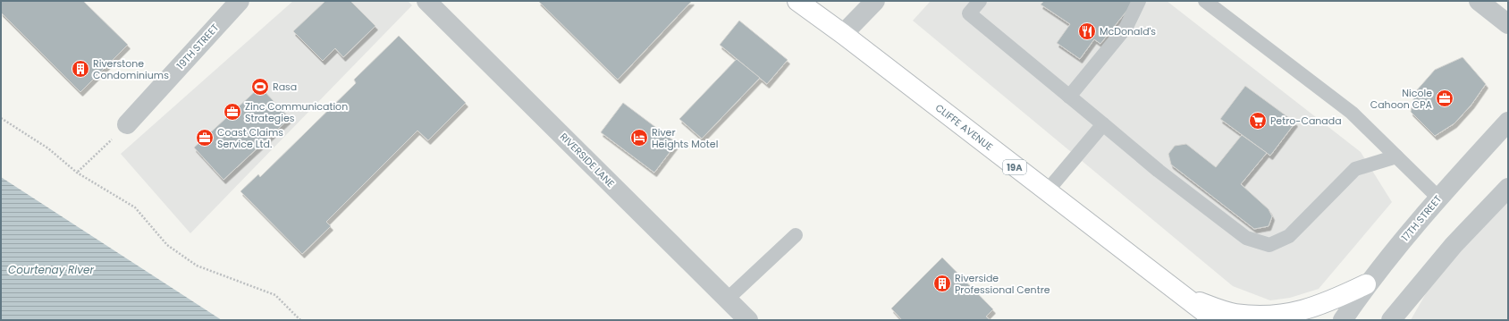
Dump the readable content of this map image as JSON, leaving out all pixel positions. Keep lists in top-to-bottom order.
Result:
{
  "streets": {
    "main road": ["CLIFFE AVENUE", "19A"],
    "street": ["19TH STREET", "RIVERSIDE LANE", "17TH STREET"]
  },
  "water": ["Courtenay River"],
  "places": {
    "restaurant": ["McDonald's"],
    "building": ["Riverstone Condominiums", "Riverside Professional Centre"],
    "sports": ["Rasa"],
    "office": ["Nicole Cahoon CPA", "Zinc Communication Strategies", "Coast Claims Service Ltd."],
    "supermarket": ["Petro-Canada"],
    "hotel": ["River Heights Motel"]
  }
}
